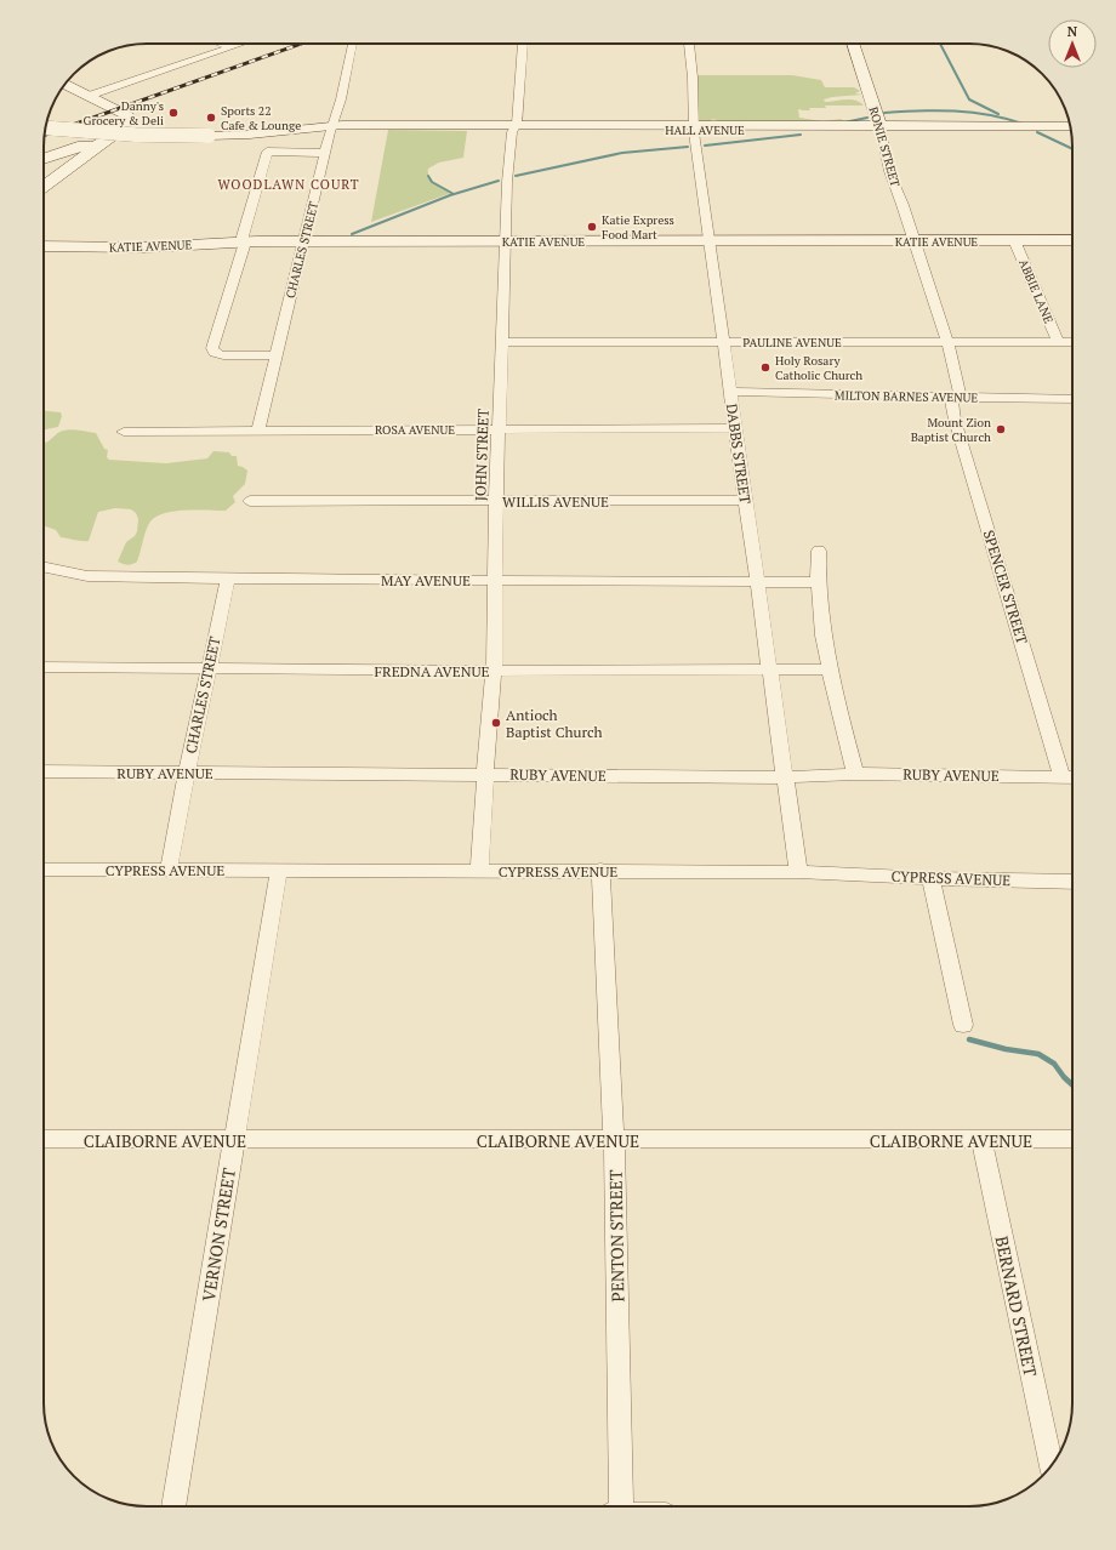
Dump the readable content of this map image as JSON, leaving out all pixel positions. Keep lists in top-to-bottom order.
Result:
{
  "streets": {
    "street": [
      "HALL AVENUE",
      "RONIE STREET",
      "KATIE AVENUE",
      "CHARLES STREET",
      "ABBIE LANE",
      "PAULINE AVENUE",
      "MILTON BARNES AVENUE",
      "ROSA AVENUE",
      "DABBS STREET",
      "JOHN STREET",
      "WILLIS AVENUE",
      "MAY AVENUE",
      "SPENCER STREET",
      "FREDNA AVENUE",
      "RUBY AVENUE",
      "CYPRESS AVENUE",
      "CLAIBORNE AVENUE",
      "VERNON STREET",
      "PENTON STREET",
      "BERNARD STREET"
    ]
  },
  "crossings": [
    ["HALL AVENUE", "RONIE STREET"],
    ["HALL AVENUE", "CHARLES STREET"],
    ["HALL AVENUE", "DABBS STREET"],
    ["HALL AVENUE", "JOHN STREET"],
    ["RONIE STREET", "KATIE AVENUE"],
    ["RONIE STREET", "PAULINE AVENUE"],
    ["RONIE STREET", "MILTON BARNES AVENUE"],
    ["RONIE STREET", "SPENCER STREET"],
    ["KATIE AVENUE", "CHARLES STREET"],
    ["KATIE AVENUE", "ABBIE LANE"],
    ["KATIE AVENUE", "DABBS STREET"],
    ["KATIE AVENUE", "JOHN STREET"],
    ["CHARLES STREET", "ROSA AVENUE"],
    ["CHARLES STREET", "MAY AVENUE"],
    ["CHARLES STREET", "FREDNA AVENUE"],
    ["CHARLES STREET", "RUBY AVENUE"],
    ["CHARLES STREET", "CYPRESS AVENUE"],
    ["ABBIE LANE", "PAULINE AVENUE"],
    ["PAULINE AVENUE", "DABBS STREET"],
    ["PAULINE AVENUE", "JOHN STREET"],
    ["MILTON BARNES AVENUE", "DABBS STREET"],
    ["MILTON BARNES AVENUE", "SPENCER STREET"],
    ["ROSA AVENUE", "DABBS STREET"],
    ["ROSA AVENUE", "JOHN STREET"],
    ["DABBS STREET", "WILLIS AVENUE"],
    ["DABBS STREET", "MAY AVENUE"],
    ["DABBS STREET", "FREDNA AVENUE"],
    ["DABBS STREET", "RUBY AVENUE"],
    ["DABBS STREET", "CYPRESS AVENUE"],
    ["JOHN STREET", "WILLIS AVENUE"],
    ["JOHN STREET", "MAY AVENUE"],
    ["JOHN STREET", "FREDNA AVENUE"],
    ["JOHN STREET", "RUBY AVENUE"],
    ["JOHN STREET", "CYPRESS AVENUE"],
    ["SPENCER STREET", "RUBY AVENUE"],
    ["CYPRESS AVENUE", "VERNON STREET"],
    ["CYPRESS AVENUE", "PENTON STREET"],
    ["CLAIBORNE AVENUE", "VERNON STREET"],
    ["CLAIBORNE AVENUE", "PENTON STREET"],
    ["CLAIBORNE AVENUE", "BERNARD STREET"]
  ],
  "districts": ["WOODLAWN COURT"],
  "places": [
    "Danny's Grocery & Deli",
    "Sports 22 Cafe & Lounge",
    "Katie Express Food Mart",
    "Holy Rosary Catholic Church",
    "Mount Zion Baptist Church",
    "Antioch Baptist Church"
  ],
  "north": "top"
}
